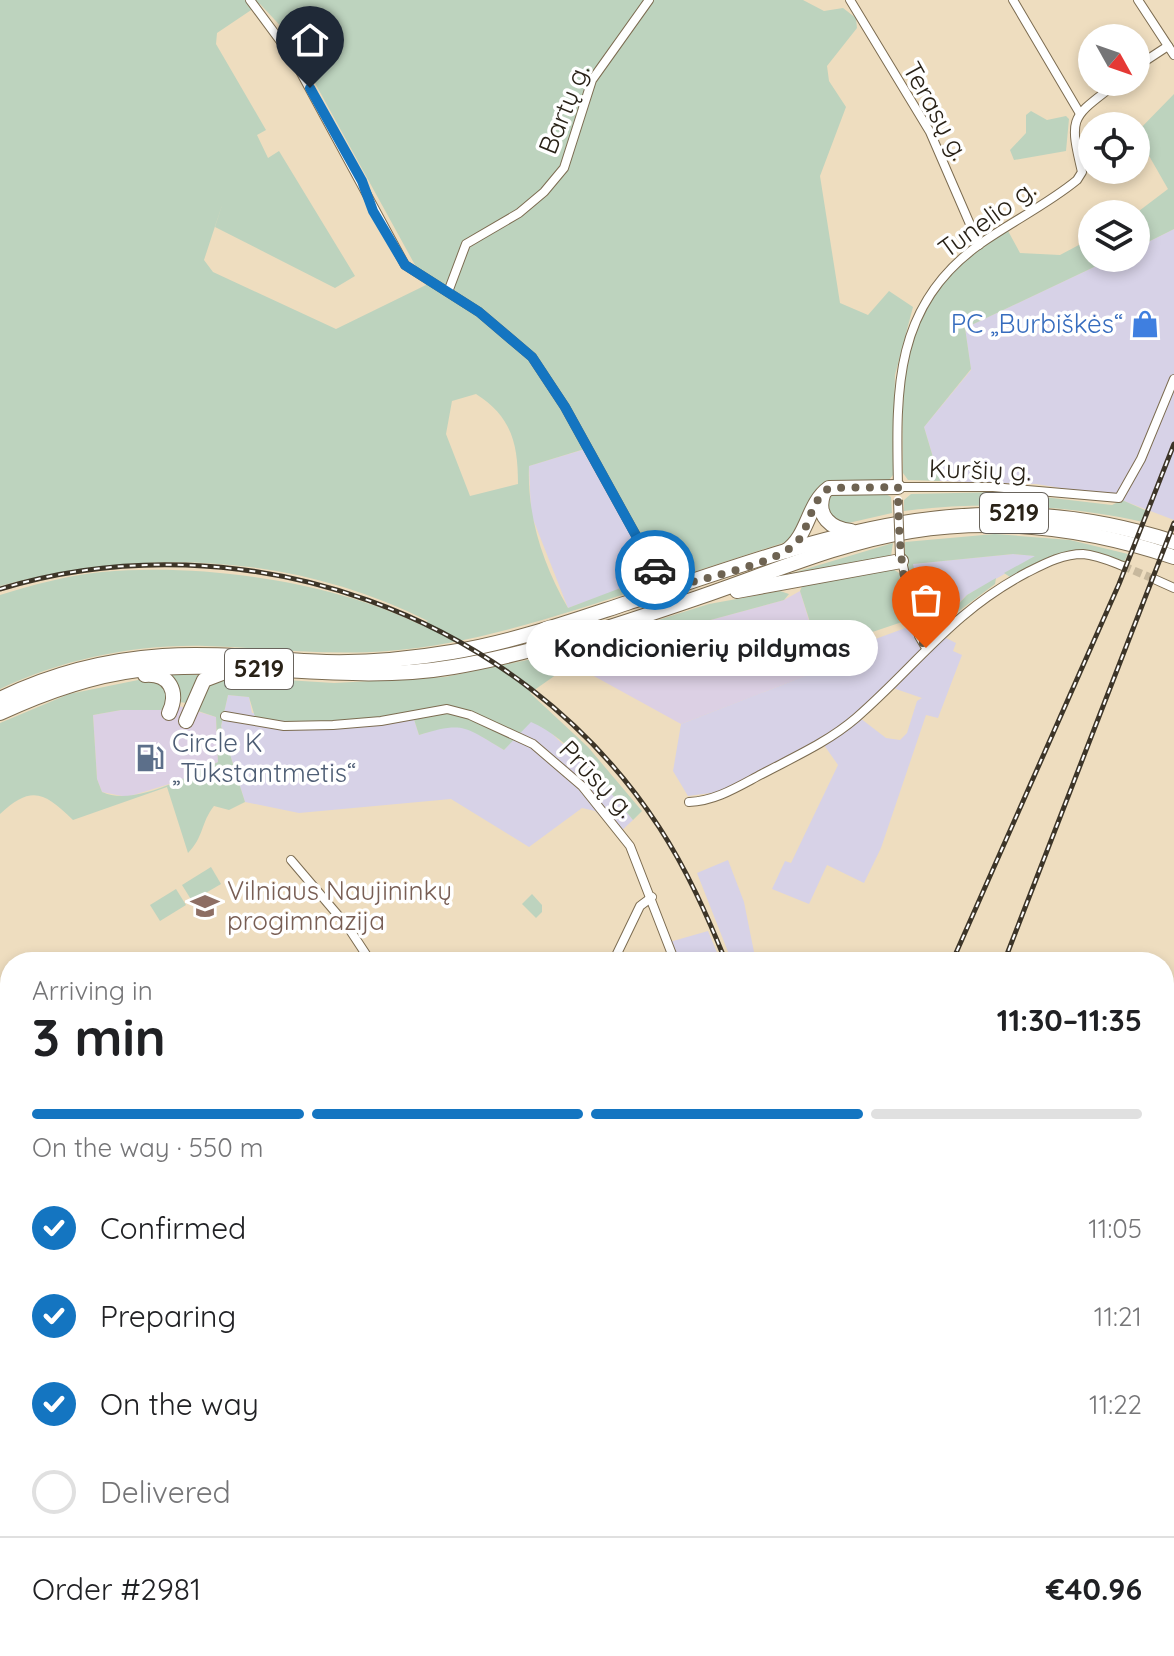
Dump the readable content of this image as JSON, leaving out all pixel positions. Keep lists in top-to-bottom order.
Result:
{
  "streets": {
    "highway": ["5219"],
    "street": [
      "Bartų g.",
      "Terasų g.",
      "Tunelio g.",
      "Kuršių g.",
      "Prūsų g."
    ]
  },
  "crossings": [
    ["Terasų g.", "Tunelio g."],
    ["Tunelio g.", "Kuršių g."]
  ],
  "places": {
    "shop": ["PC „Burbiškės“"],
    "other": ["Kondicionierių pildymas"],
    "fuel station": ["Circle K „Tūkstantmetis“"],
    "school or university": ["Vilniaus Naujininkų progimnazija"]
  },
  "north": "bottom right",
  "page": {
    "bubble": "Kondicionierių pildymas",
    "heading": ["3 min", "Arriving in", "11:30–11:35"],
    "panel": ["Order #2981", "€40.96"],
    "bar": "On the way · 550 m",
    "list": [
      ["Confirmed", "11:05"],
      ["Preparing", "11:21"],
      ["On the way", "11:22"],
      "Delivered"
    ]
  }
}
